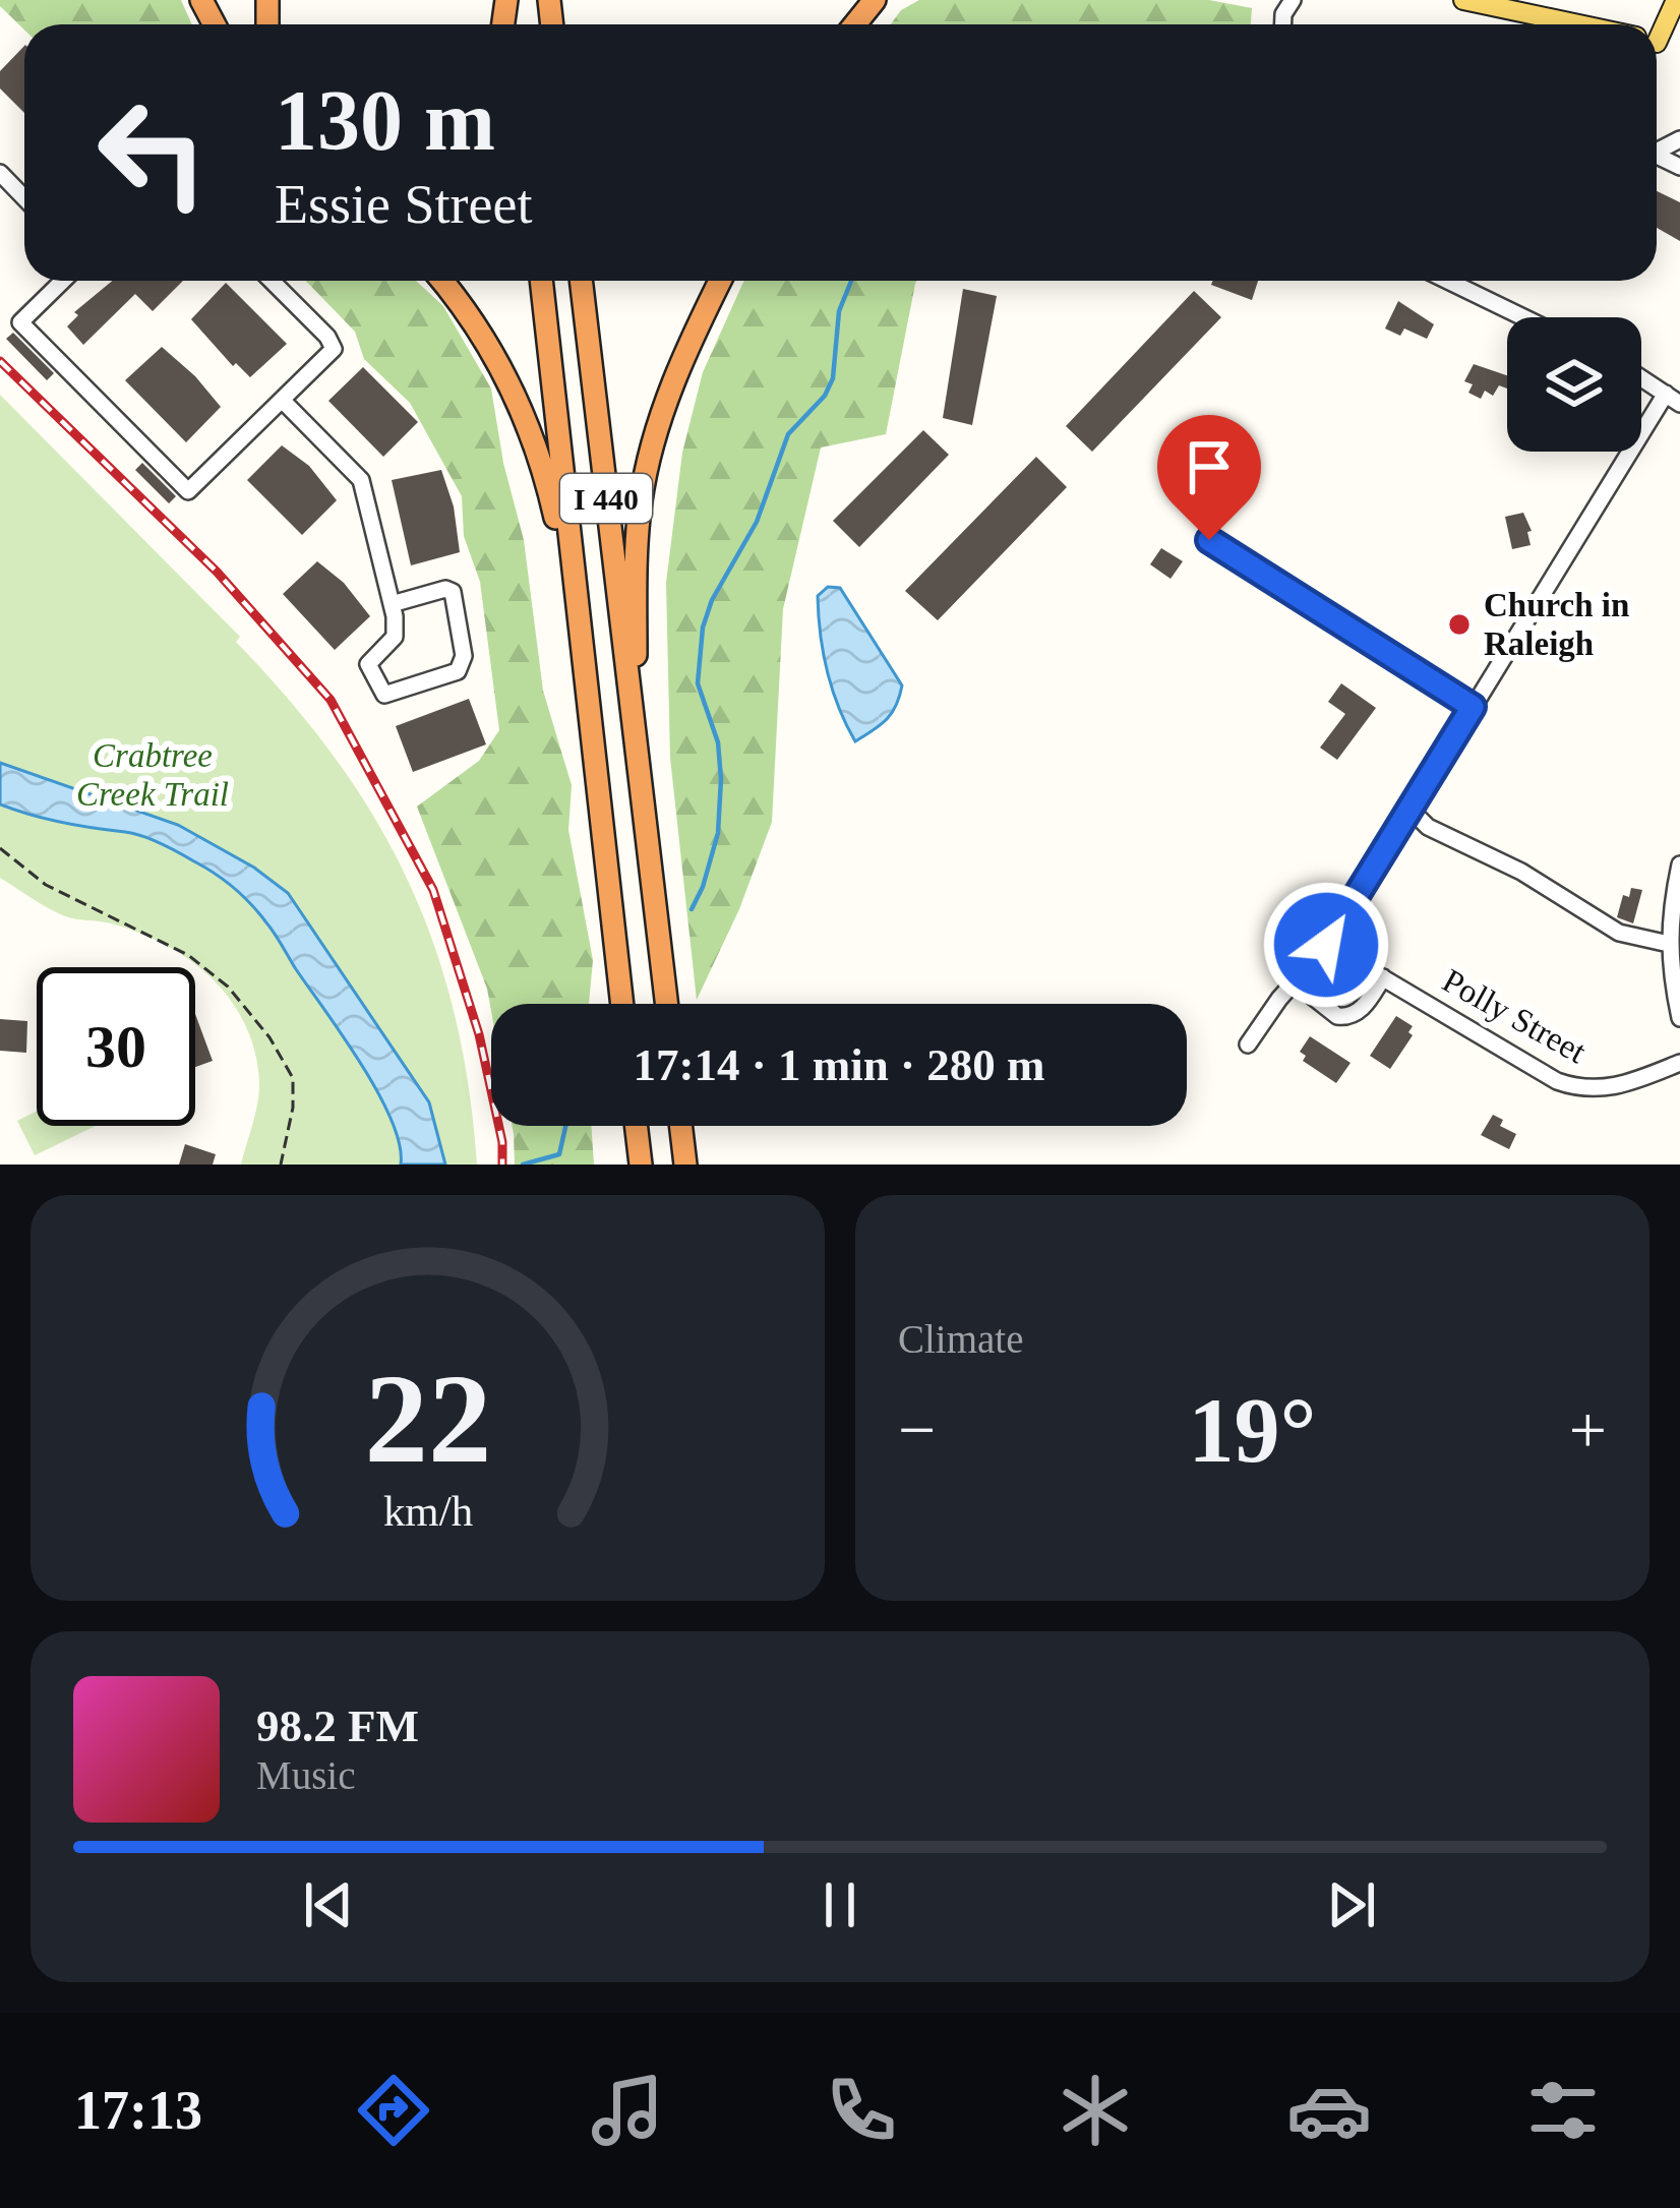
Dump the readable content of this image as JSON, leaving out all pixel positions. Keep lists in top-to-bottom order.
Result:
{
  "streets": {
    "highway": ["I 440"],
    "street": ["Polly Street"]
  },
  "parks": ["Crabtree Creek Trail"],
  "places": ["Church in Raleigh"],
  "page": {
    "turn": ["130 m", "Essie Street"],
    "limit": "30",
    "trip": "17:14 · 1 min · 280 m",
    "tile": "Climate",
    "heat": ["−", "19°", "+"],
    "song": ["98.2 FM", "Music"],
    "tabs": "17:13",
    "gauge": ["22", "km/h"]
  }
}
